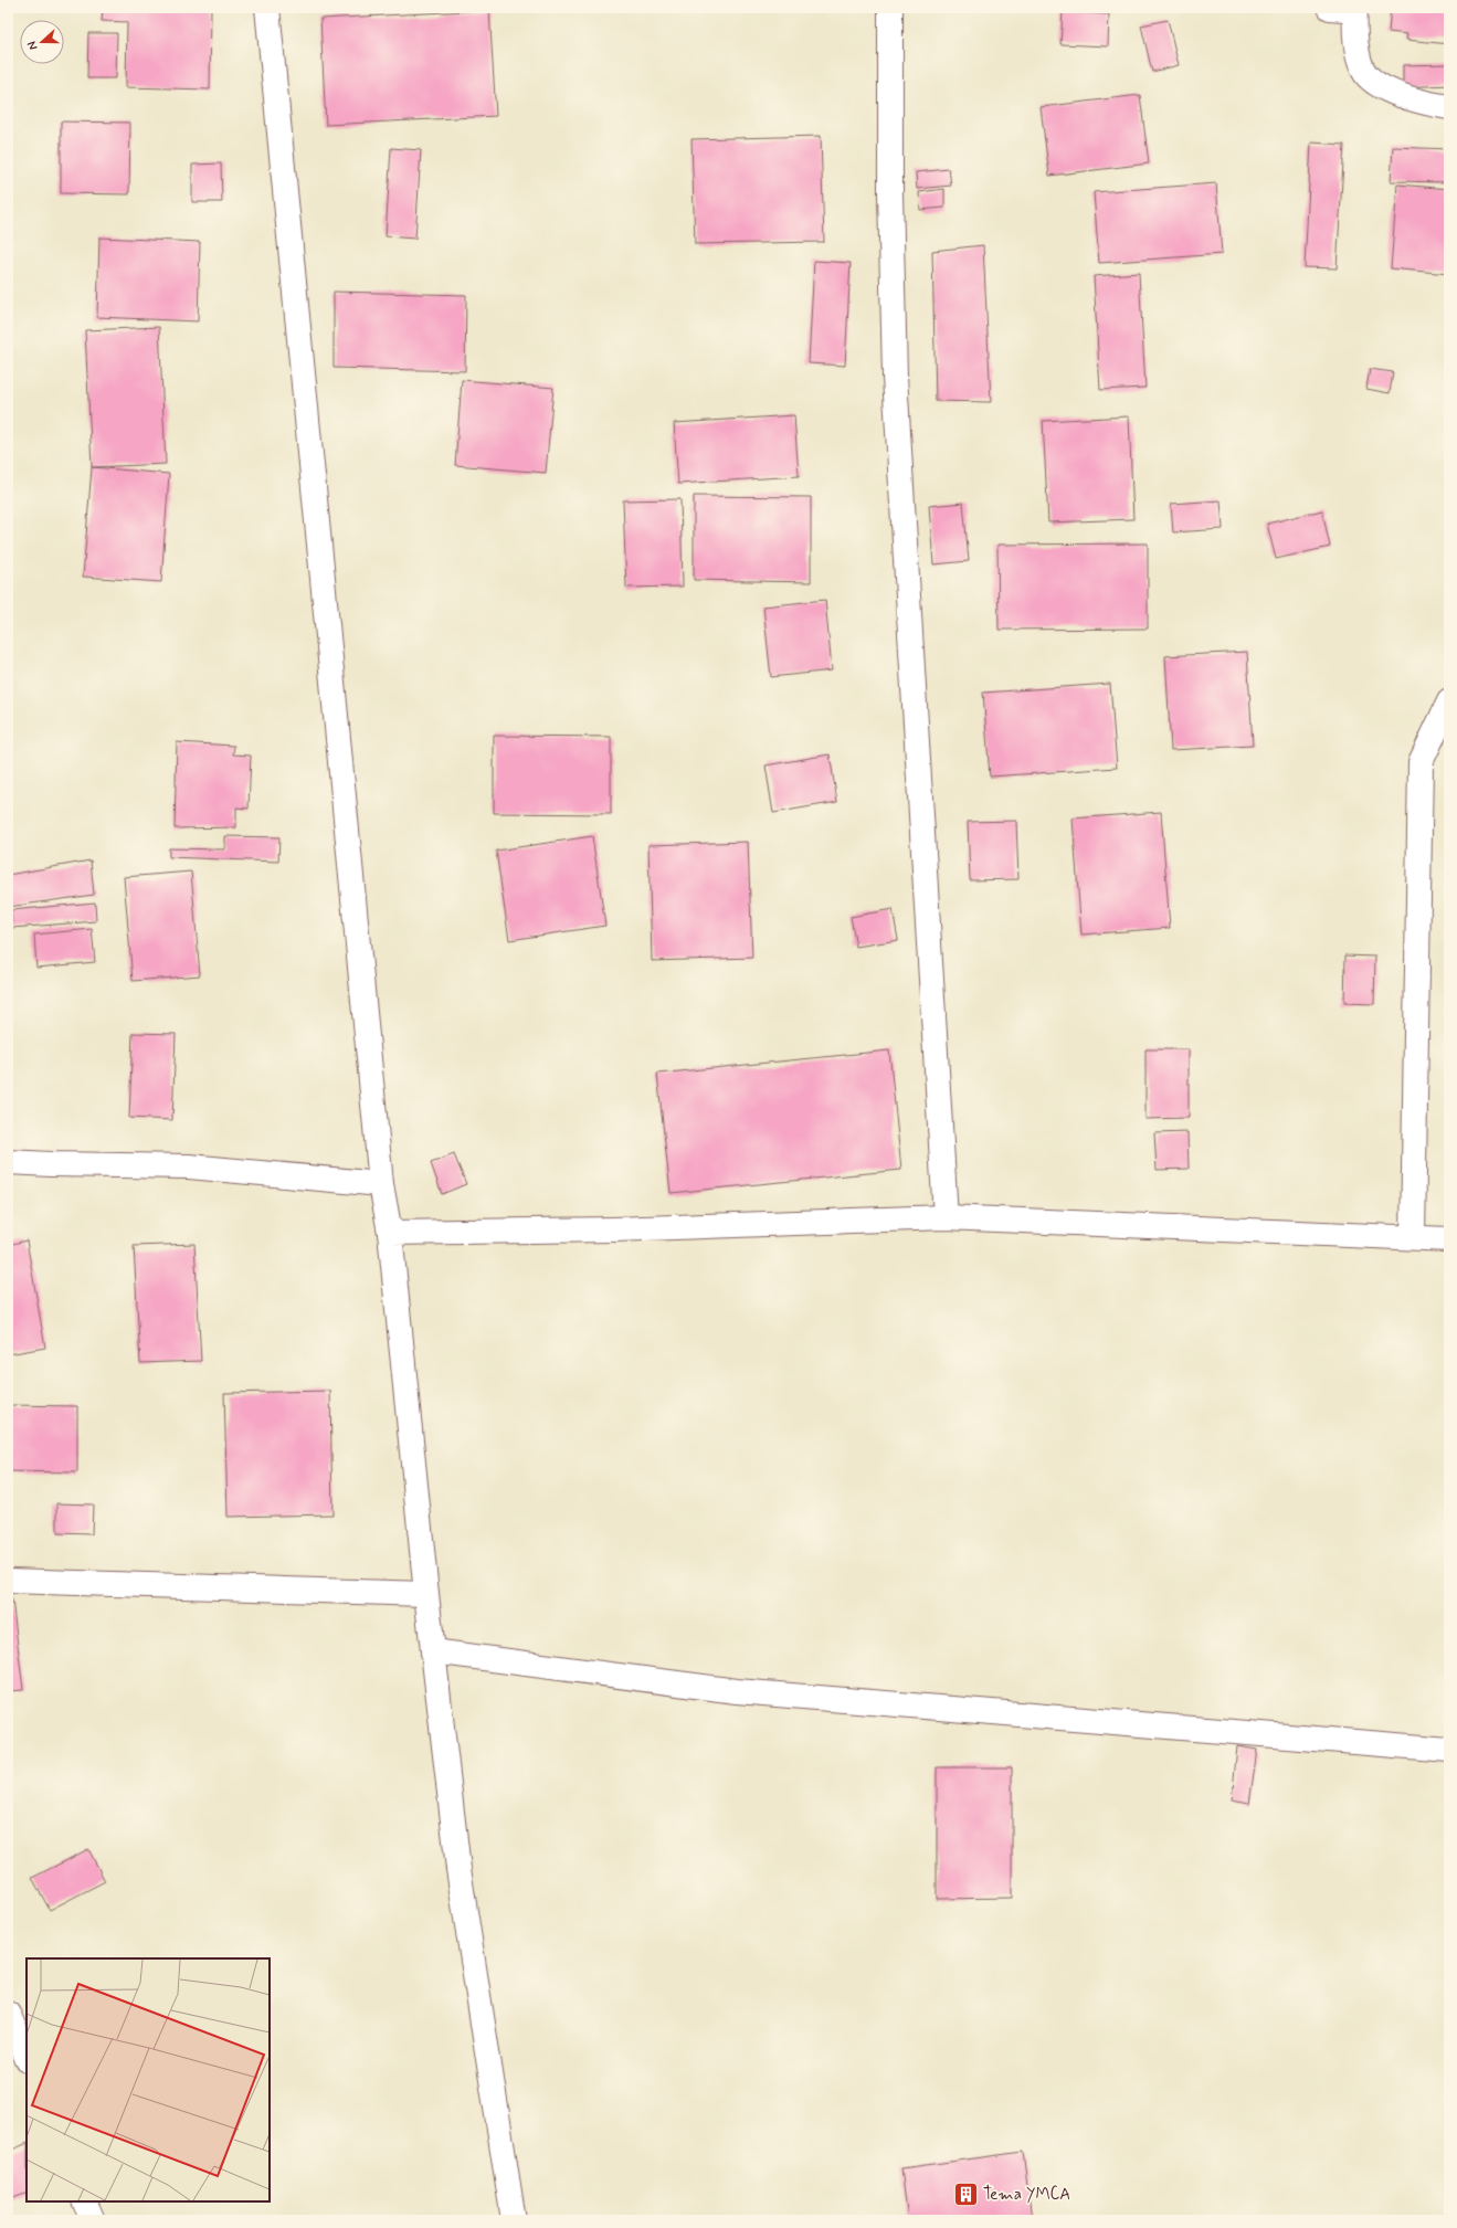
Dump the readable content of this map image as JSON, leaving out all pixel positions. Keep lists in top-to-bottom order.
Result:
{
  "places": {
    "building": ["Tema YMCA"]
  },
  "north": "left"
}
